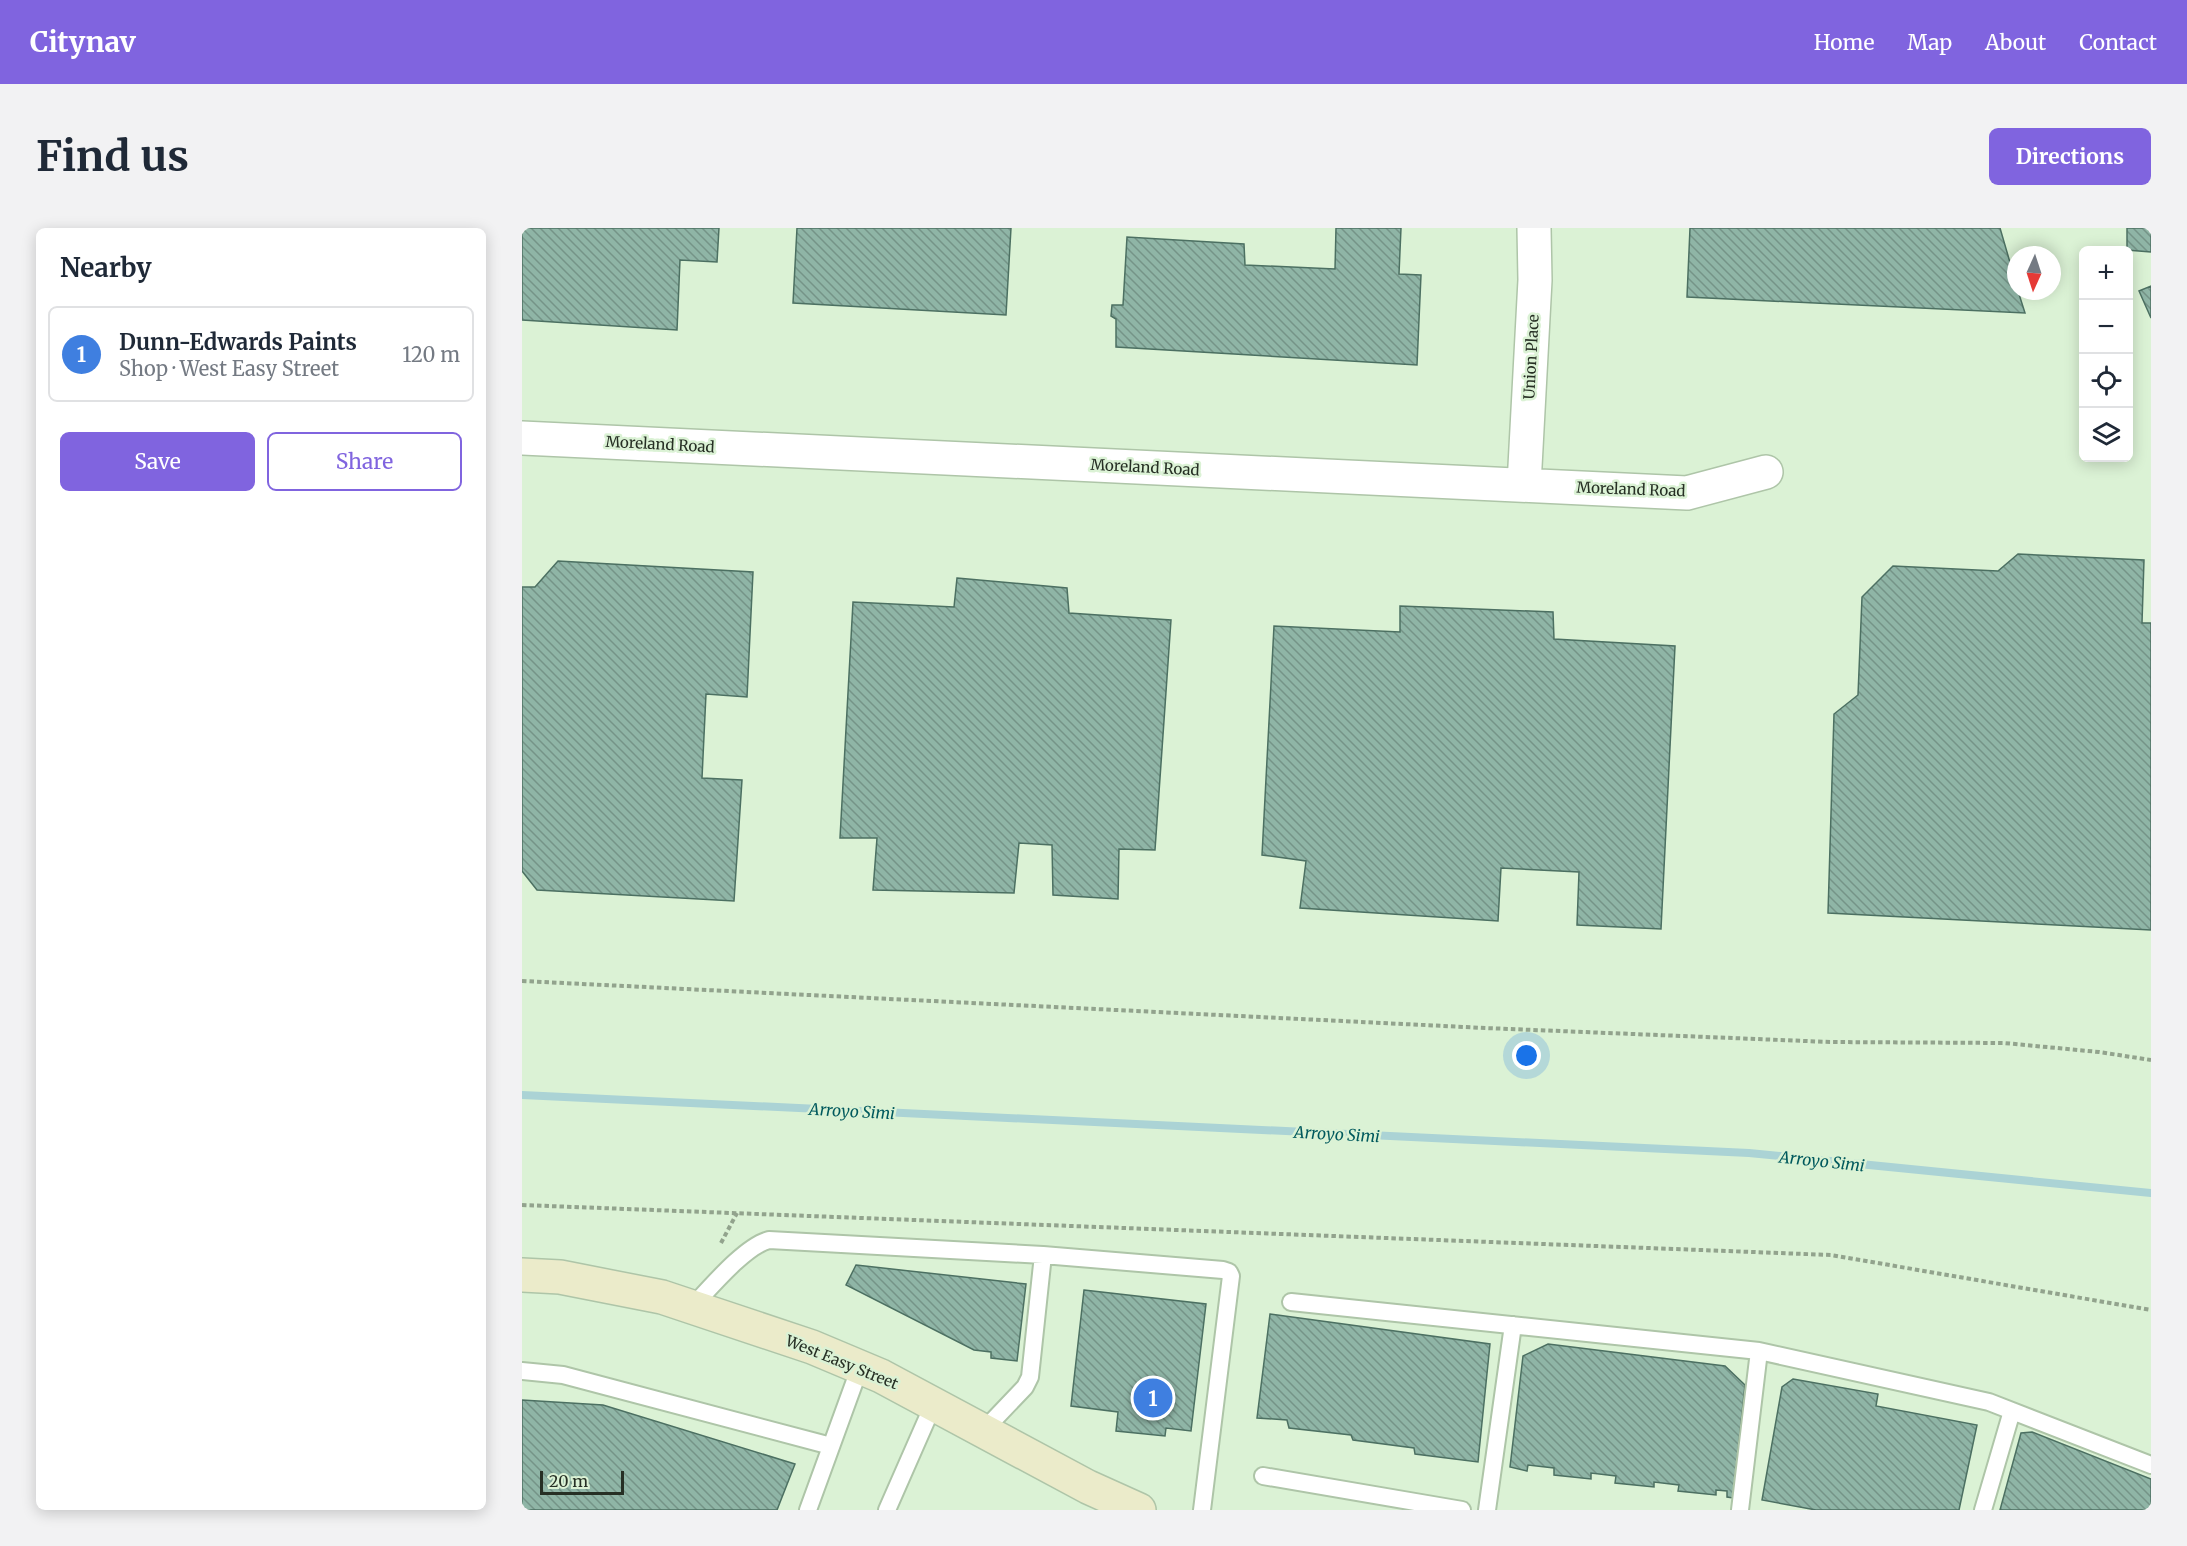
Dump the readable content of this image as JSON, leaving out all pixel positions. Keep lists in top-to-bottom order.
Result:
{
  "streets": {
    "street": ["Union Place", "Moreland Road", "West Easy Street"]
  },
  "crossings": [
    ["Union Place", "Moreland Road"]
  ],
  "water": ["Arroyo Simi"],
  "scale_bar": "20 m",
  "north": "bottom",
  "page": {
    "header": "Citynav",
    "nav": [
      "Home",
      "Map",
      "About",
      "Contact"
    ],
    "buttons": [
      "Directions",
      ["Save", "Share"]
    ],
    "title": "Find us",
    "heading": "Nearby",
    "map_buttons": ["+", "−"],
    "list": [
      {
        "mark": "1",
        "name": "Dunn-Edwards Paints",
        "note": "Shop · West Easy Street",
        "value": "120 m"
      }
    ],
    "pins": "1",
    "scale": "20 m"
  }
}
